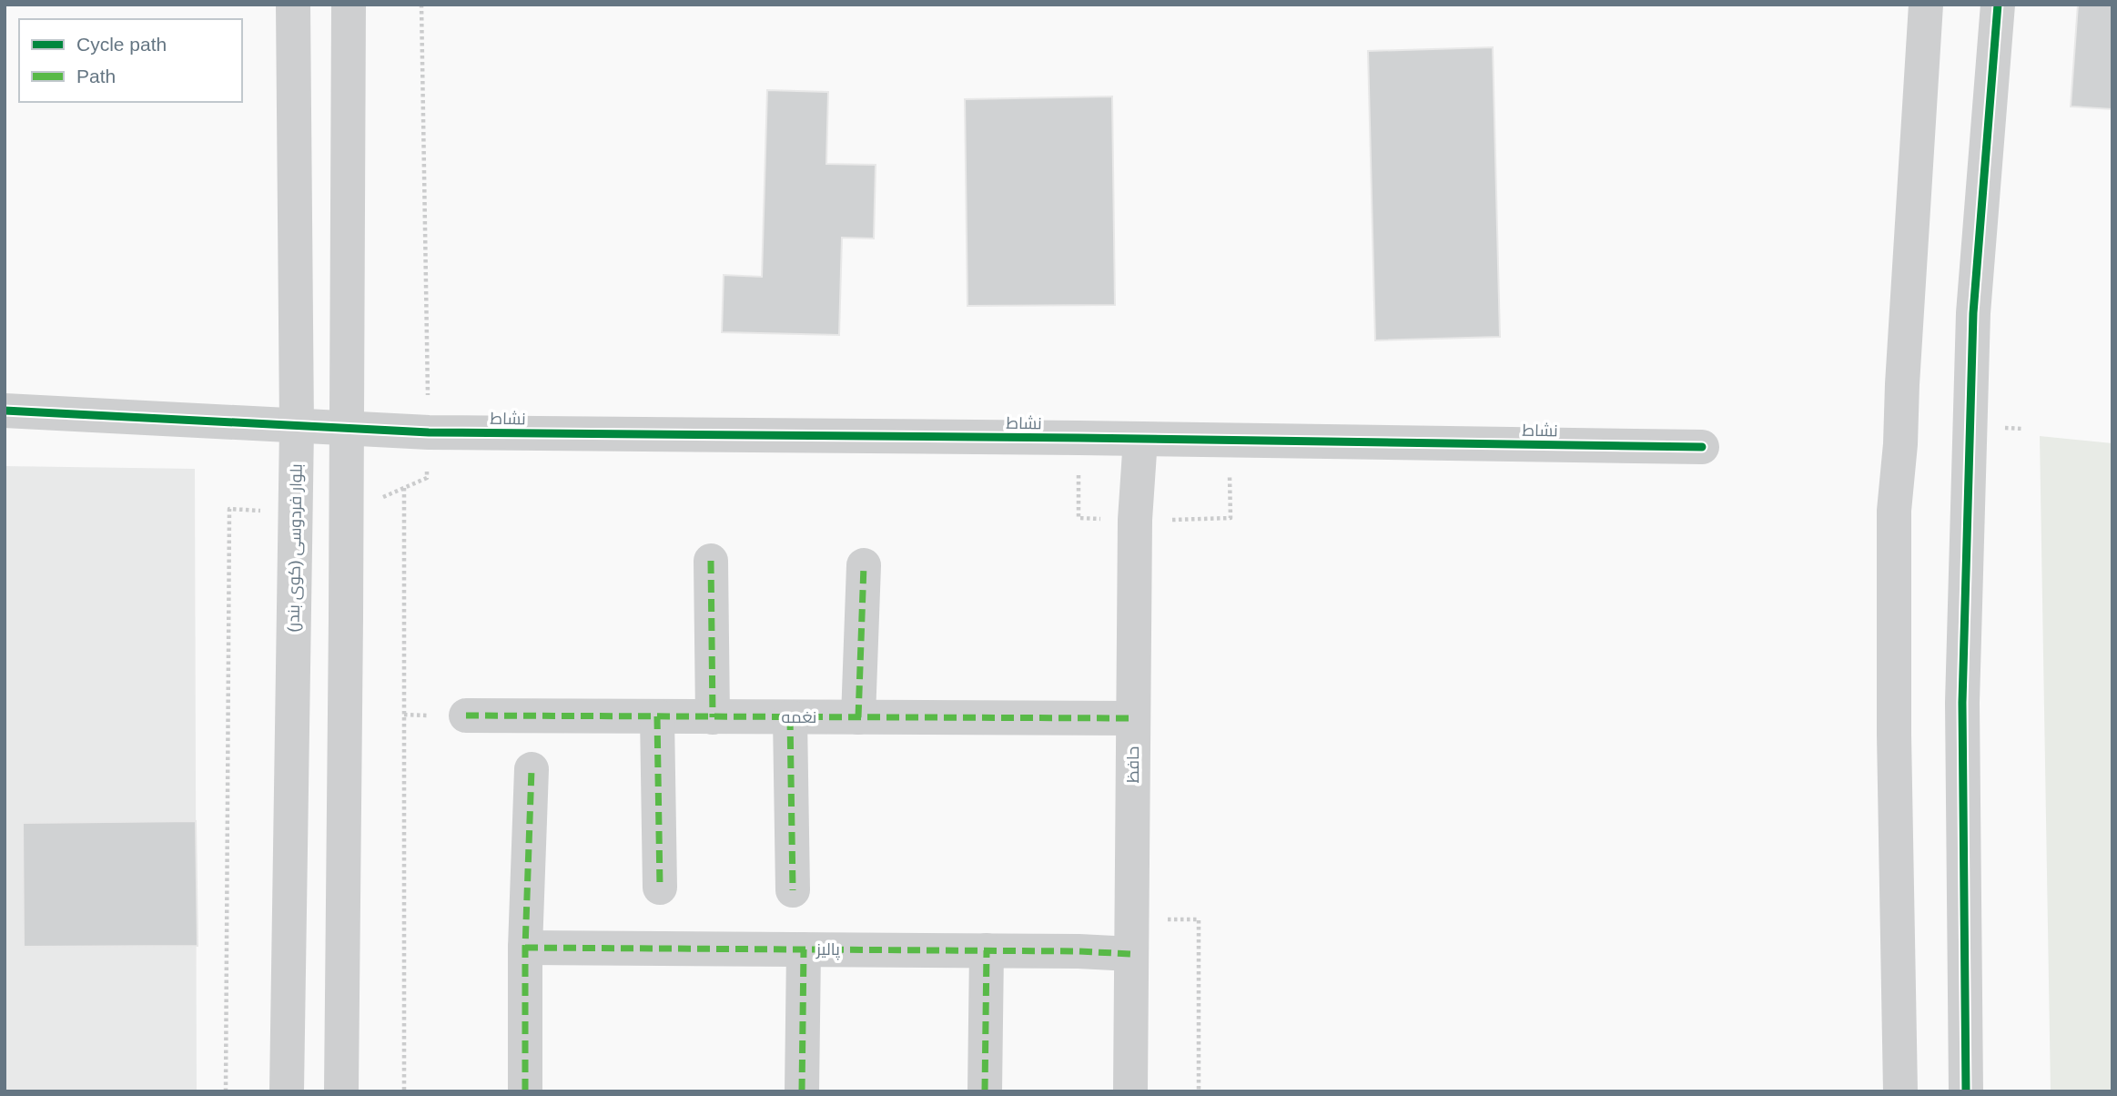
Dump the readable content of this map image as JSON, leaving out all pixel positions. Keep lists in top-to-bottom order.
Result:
{
  "streets": {
    "street": [
      "نشاط",
      "بلوار فردوسی (کوی بندر)",
      "نغمه",
      "حافظ",
      "پالیز"
    ]
  },
  "crossings": [
    ["نشاط", "بلوار فردوسی (کوی بندر)"],
    ["نشاط", "حافظ"],
    ["نغمه", "حافظ"],
    ["حافظ", "پالیز"]
  ],
  "legend": ["Cycle path", "Path"]
}
